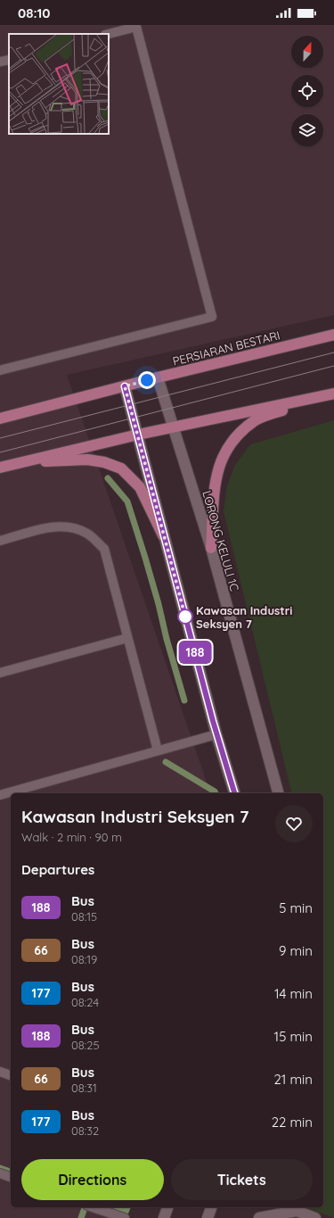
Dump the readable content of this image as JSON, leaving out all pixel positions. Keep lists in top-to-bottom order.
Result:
{
  "streets": {
    "main road": ["PERSIARAN BESTARI"],
    "street": ["LORONG KELULI 1C"]
  },
  "crossings": [
    ["PERSIARAN BESTARI", "LORONG KELULI 1C"]
  ],
  "places": ["Kawasan Industri Seksyen 7"],
  "lines": ["bus line 188"],
  "north": "top",
  "page": {
    "status": "08:10",
    "on_map": "188",
    "heading": [
      ["Kawasan Industri Seksyen 7", "Walk · 2 min · 90 m"],
      "Departures"
    ],
    "list": [
      {
        "mark": "188",
        "name": "Bus",
        "note": "08:15",
        "value": "5 min"
      },
      {
        "mark": "66",
        "name": "Bus",
        "note": "08:19",
        "value": "9 min"
      },
      {
        "mark": "177",
        "name": "Bus",
        "note": "08:24",
        "value": "14 min"
      },
      {
        "mark": "188",
        "name": "Bus",
        "note": "08:25",
        "value": "15 min"
      },
      {
        "mark": "66",
        "name": "Bus",
        "note": "08:31",
        "value": "21 min"
      },
      {
        "mark": "177",
        "name": "Bus",
        "note": "08:32",
        "value": "22 min"
      }
    ],
    "buttons": ["Directions", "Tickets"]
  }
}
